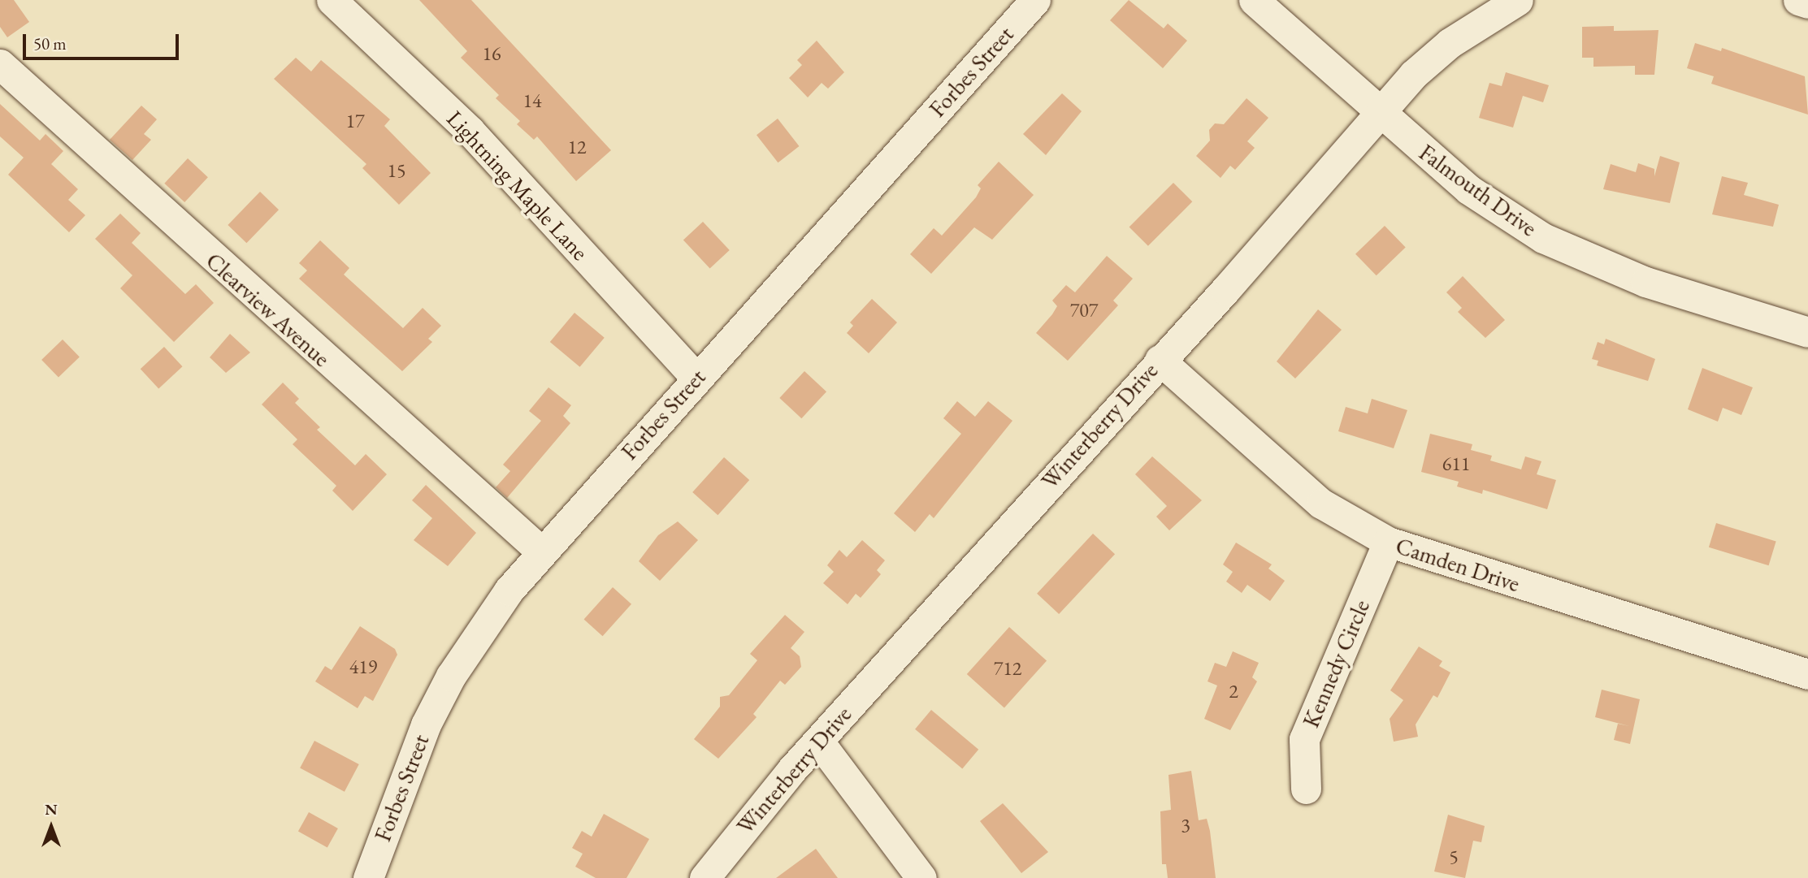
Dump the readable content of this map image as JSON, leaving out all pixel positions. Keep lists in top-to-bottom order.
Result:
{
  "streets": {
    "street": [
      "Forbes Street",
      "Lightning Maple Lane",
      "Falmouth Drive",
      "Clearview Avenue",
      "Winterberry Drive",
      "Camden Drive",
      "Kennedy Circle"
    ]
  },
  "crossings": [
    ["Forbes Street", "Lightning Maple Lane"],
    ["Forbes Street", "Clearview Avenue"],
    ["Falmouth Drive", "Winterberry Drive"],
    ["Winterberry Drive", "Camden Drive"],
    ["Camden Drive", "Kennedy Circle"]
  ],
  "house_numbers": [
    "16",
    "14",
    "17",
    "12",
    "15",
    "707",
    "611",
    "419",
    "712",
    "2",
    "3",
    "5"
  ],
  "scale_bar": "50 m",
  "north": "top"
}
